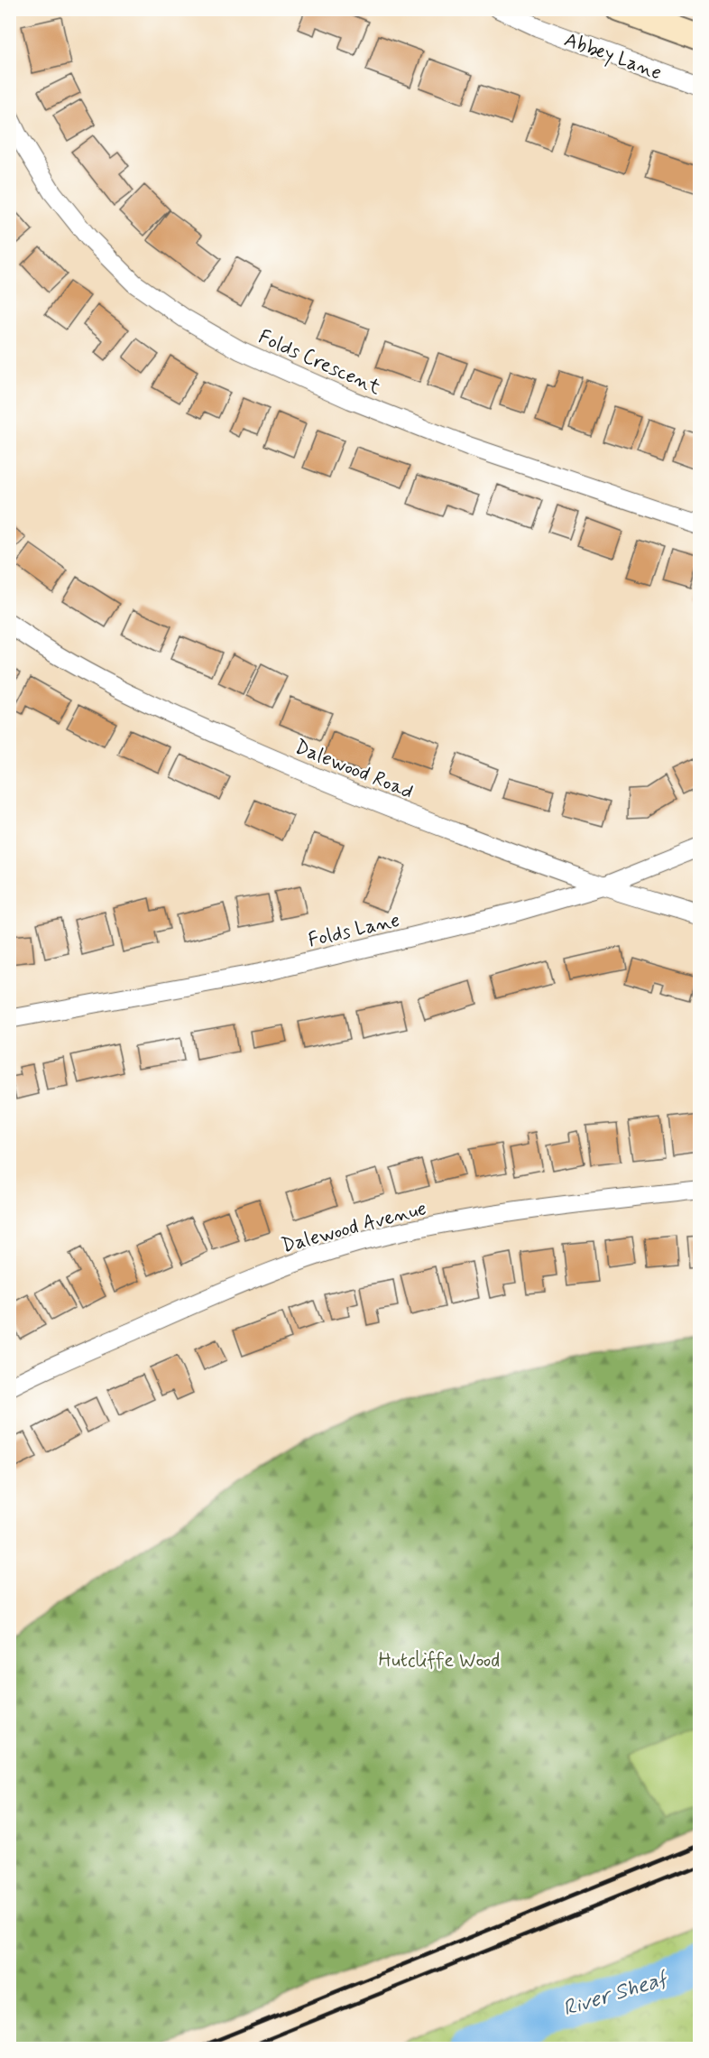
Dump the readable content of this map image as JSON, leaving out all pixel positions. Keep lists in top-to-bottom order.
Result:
{
  "streets": {
    "street": [
      "Abbey Lane",
      "Folds Crescent",
      "Dalewood Road",
      "Folds Lane",
      "Dalewood Avenue"
    ]
  },
  "crossings": [
    ["Dalewood Road", "Folds Lane"]
  ],
  "water": ["River Sheaf"],
  "parks": ["Hutcliffe Wood"]
}
